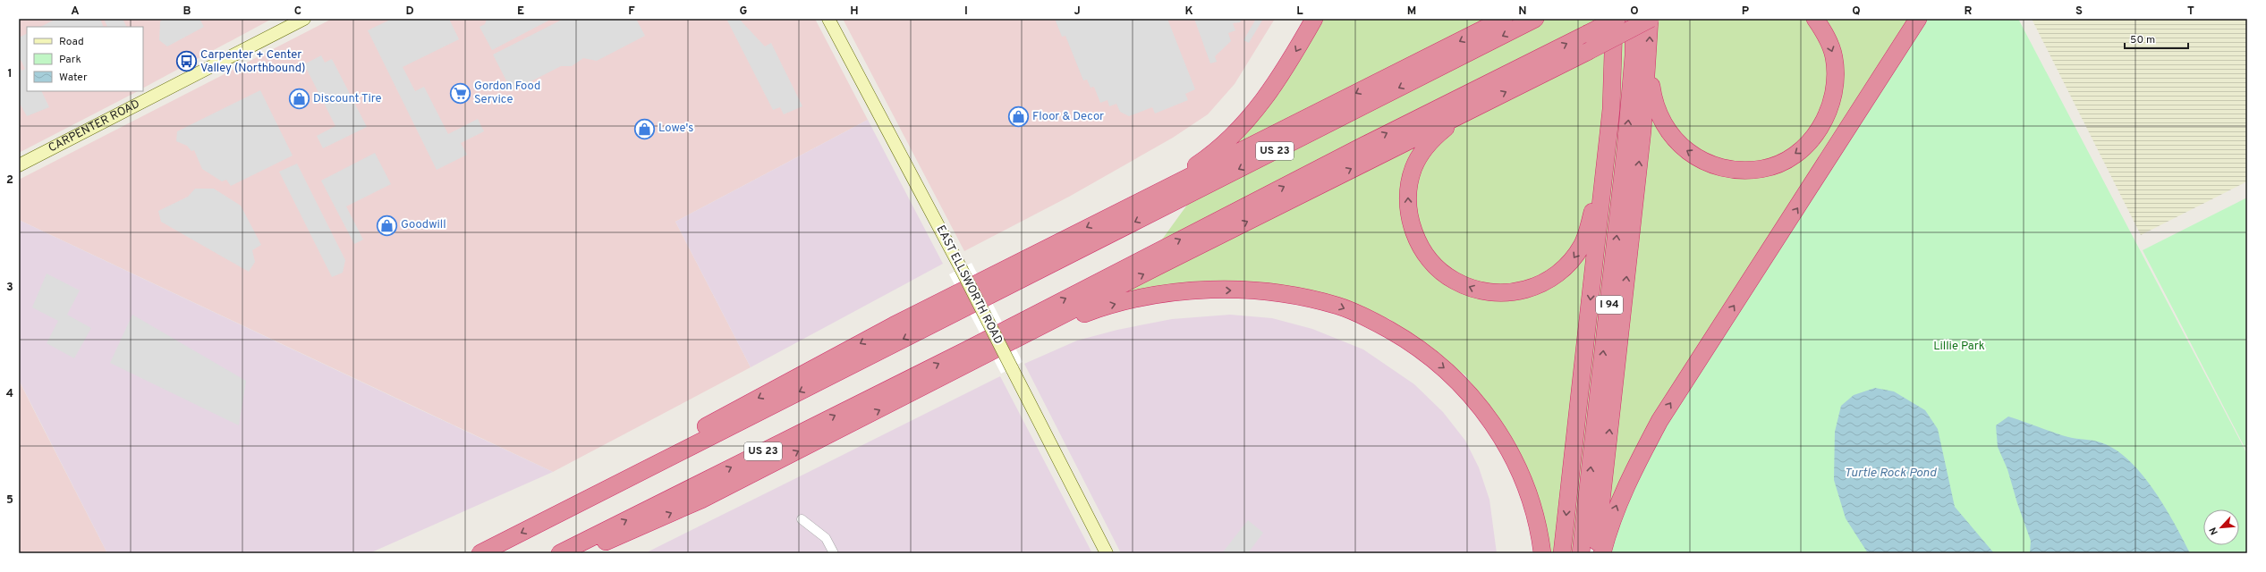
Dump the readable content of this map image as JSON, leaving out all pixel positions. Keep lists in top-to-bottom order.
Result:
{
  "streets": {
    "highway": ["US 23", "I 94"],
    "main road": ["CARPENTER ROAD", "EAST ELLSWORTH ROAD"]
  },
  "crossings": [
    ["US 23", "I 94"]
  ],
  "water": ["Turtle Rock Pond"],
  "parks": ["Lillie Park"],
  "places": {
    "bus stop": ["Carpenter + Center Valley (Northbound)"],
    "supermarket": ["Gordon Food Service"],
    "shop": [
      "Discount Tire",
      "Floor & Decor",
      "Lowe's",
      "Goodwill"
    ]
  },
  "legend": ["Road", "Park", "Water"],
  "scale_bar": "50 m",
  "north": "bottom left",
  "grid": {
    "columns": [
      "A",
      "B",
      "C",
      "D",
      "E",
      "F",
      "G",
      "H",
      "I",
      "J",
      "K",
      "L",
      "M",
      "N",
      "O",
      "P",
      "Q",
      "R",
      "S",
      "T"
    ],
    "rows": [
      "1",
      "2",
      "3",
      "4",
      "5"
    ]
  }
}
